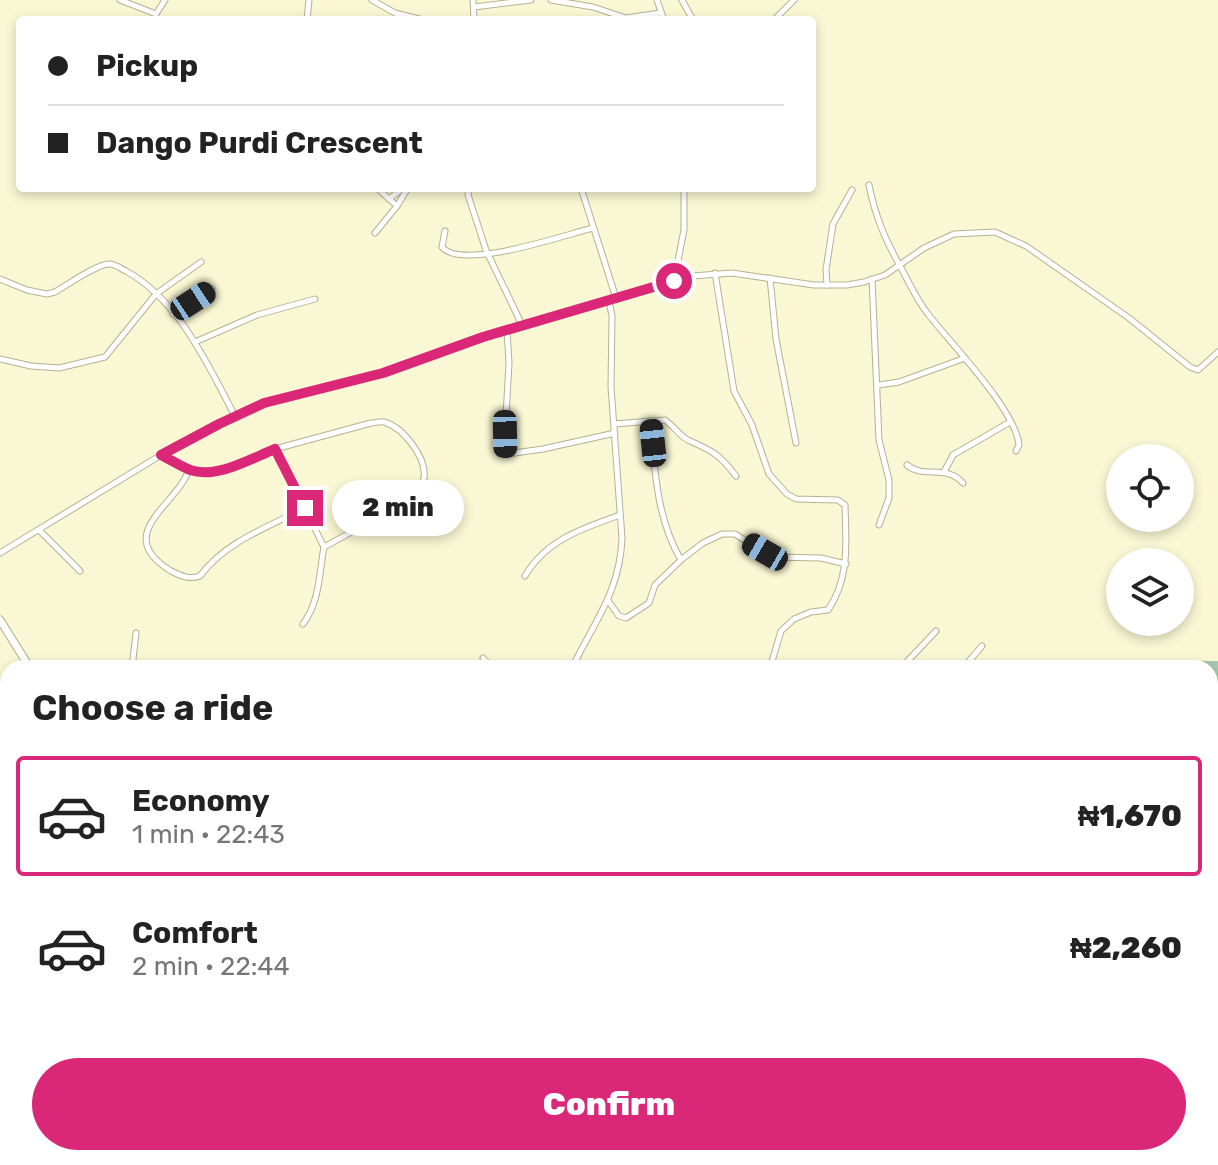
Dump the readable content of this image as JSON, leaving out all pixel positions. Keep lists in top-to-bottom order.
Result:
{
  "page": {
    "banner": ["Pickup", "Dango Purdi Crescent"],
    "bubble": "2 min",
    "heading": "Choose a ride",
    "list": [
      {
        "name": "Economy",
        "note": "1 min · 22:43",
        "value": "₦1,670"
      },
      {
        "name": "Comfort",
        "note": "2 min · 22:44",
        "value": "₦2,260"
      }
    ],
    "buttons": "Confirm"
  }
}
